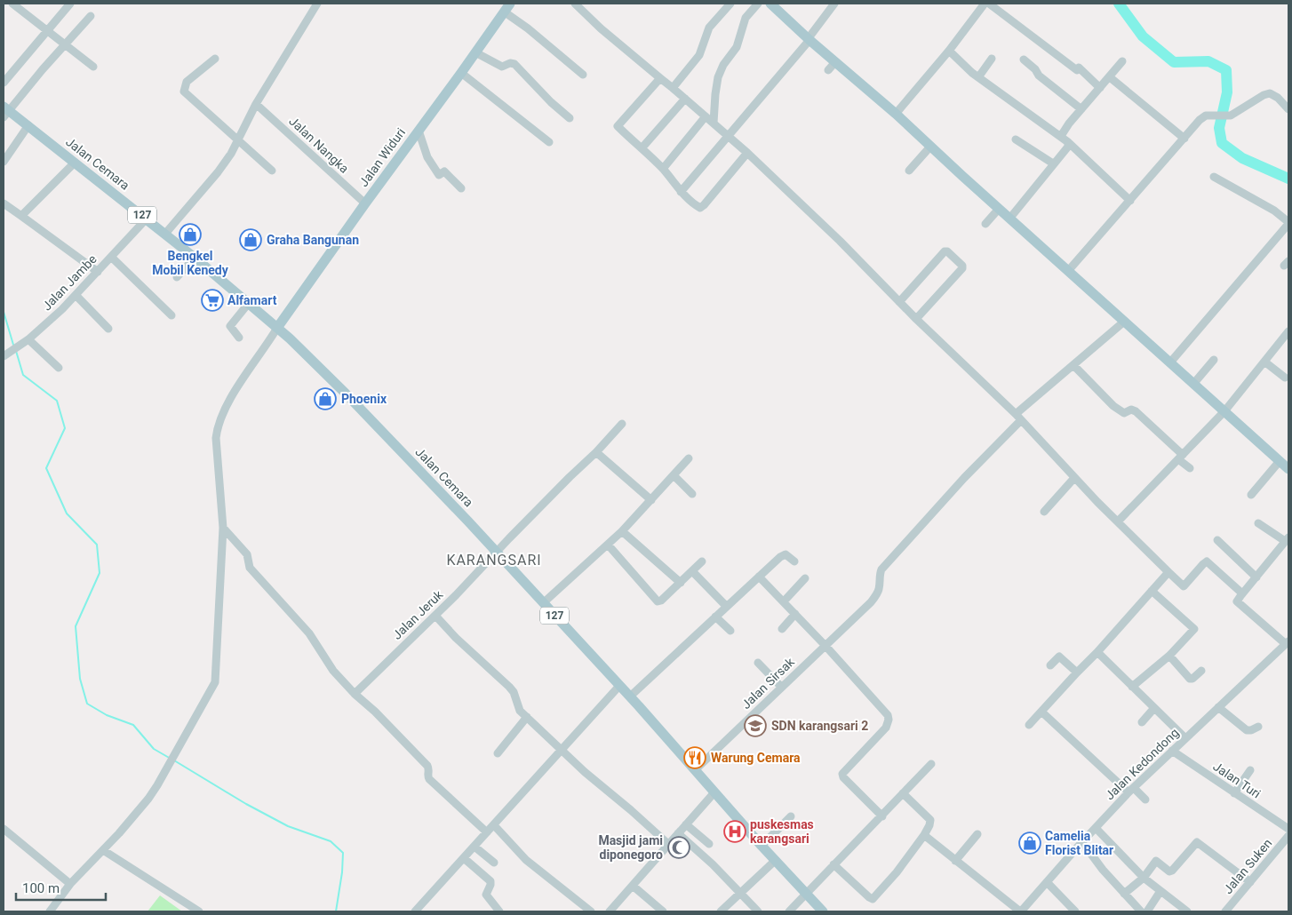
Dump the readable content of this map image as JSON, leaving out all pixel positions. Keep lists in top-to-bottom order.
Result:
{
  "streets": {
    "main road": ["Jalan Widuri", "Jalan Cemara", "127"],
    "street": [
      "Jalan Nangka",
      "Jalan Jambe",
      "Jalan Jeruk",
      "Jalan Sirsak",
      "Jalan Kedondong",
      "Jalan Turi",
      "Jalan Suken"
    ]
  },
  "crossings": [
    ["Jalan Nangka", "Jalan Widuri"],
    ["Jalan Widuri", "Jalan Cemara"],
    ["Jalan Cemara", "Jalan Jambe"],
    ["Jalan Cemara", "Jalan Jeruk"],
    ["Jalan Cemara", "Jalan Sirsak"],
    ["Jalan Kedondong", "Jalan Turi"]
  ],
  "districts": ["KARANGSARI"],
  "places": {
    "shop": [
      "Bengkel Mobil Kenedy",
      "Graha Bangunan",
      "Phoenix",
      "Camelia Florist Blitar"
    ],
    "supermarket": ["Alfamart"],
    "school or university": ["SDN karangsari 2"],
    "restaurant": ["Warung Cemara"],
    "hospital": ["puskesmas karangsari"],
    "mosque": ["Masjid jami diponegoro"]
  },
  "scale_bar": "100 m"
}
